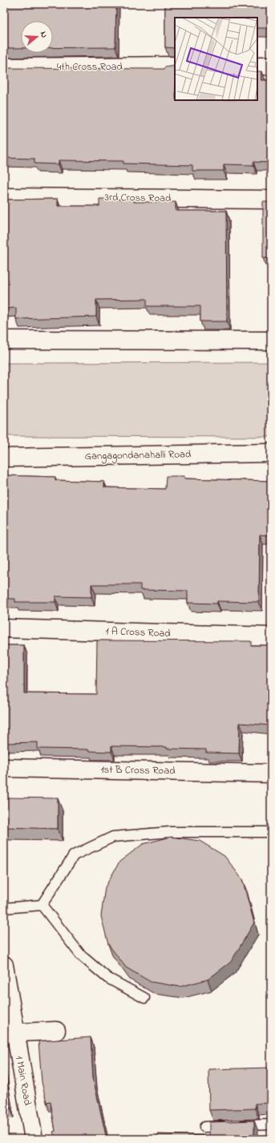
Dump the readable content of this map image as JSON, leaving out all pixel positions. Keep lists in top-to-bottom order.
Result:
{
  "streets": {
    "street": [
      "4th Cross Road",
      "3rd Cross Road",
      "Gangagondanahalli Road",
      "1 A Cross Road",
      "1st B Cross Road",
      "1 Main Road"
    ]
  },
  "north": "right"
}
